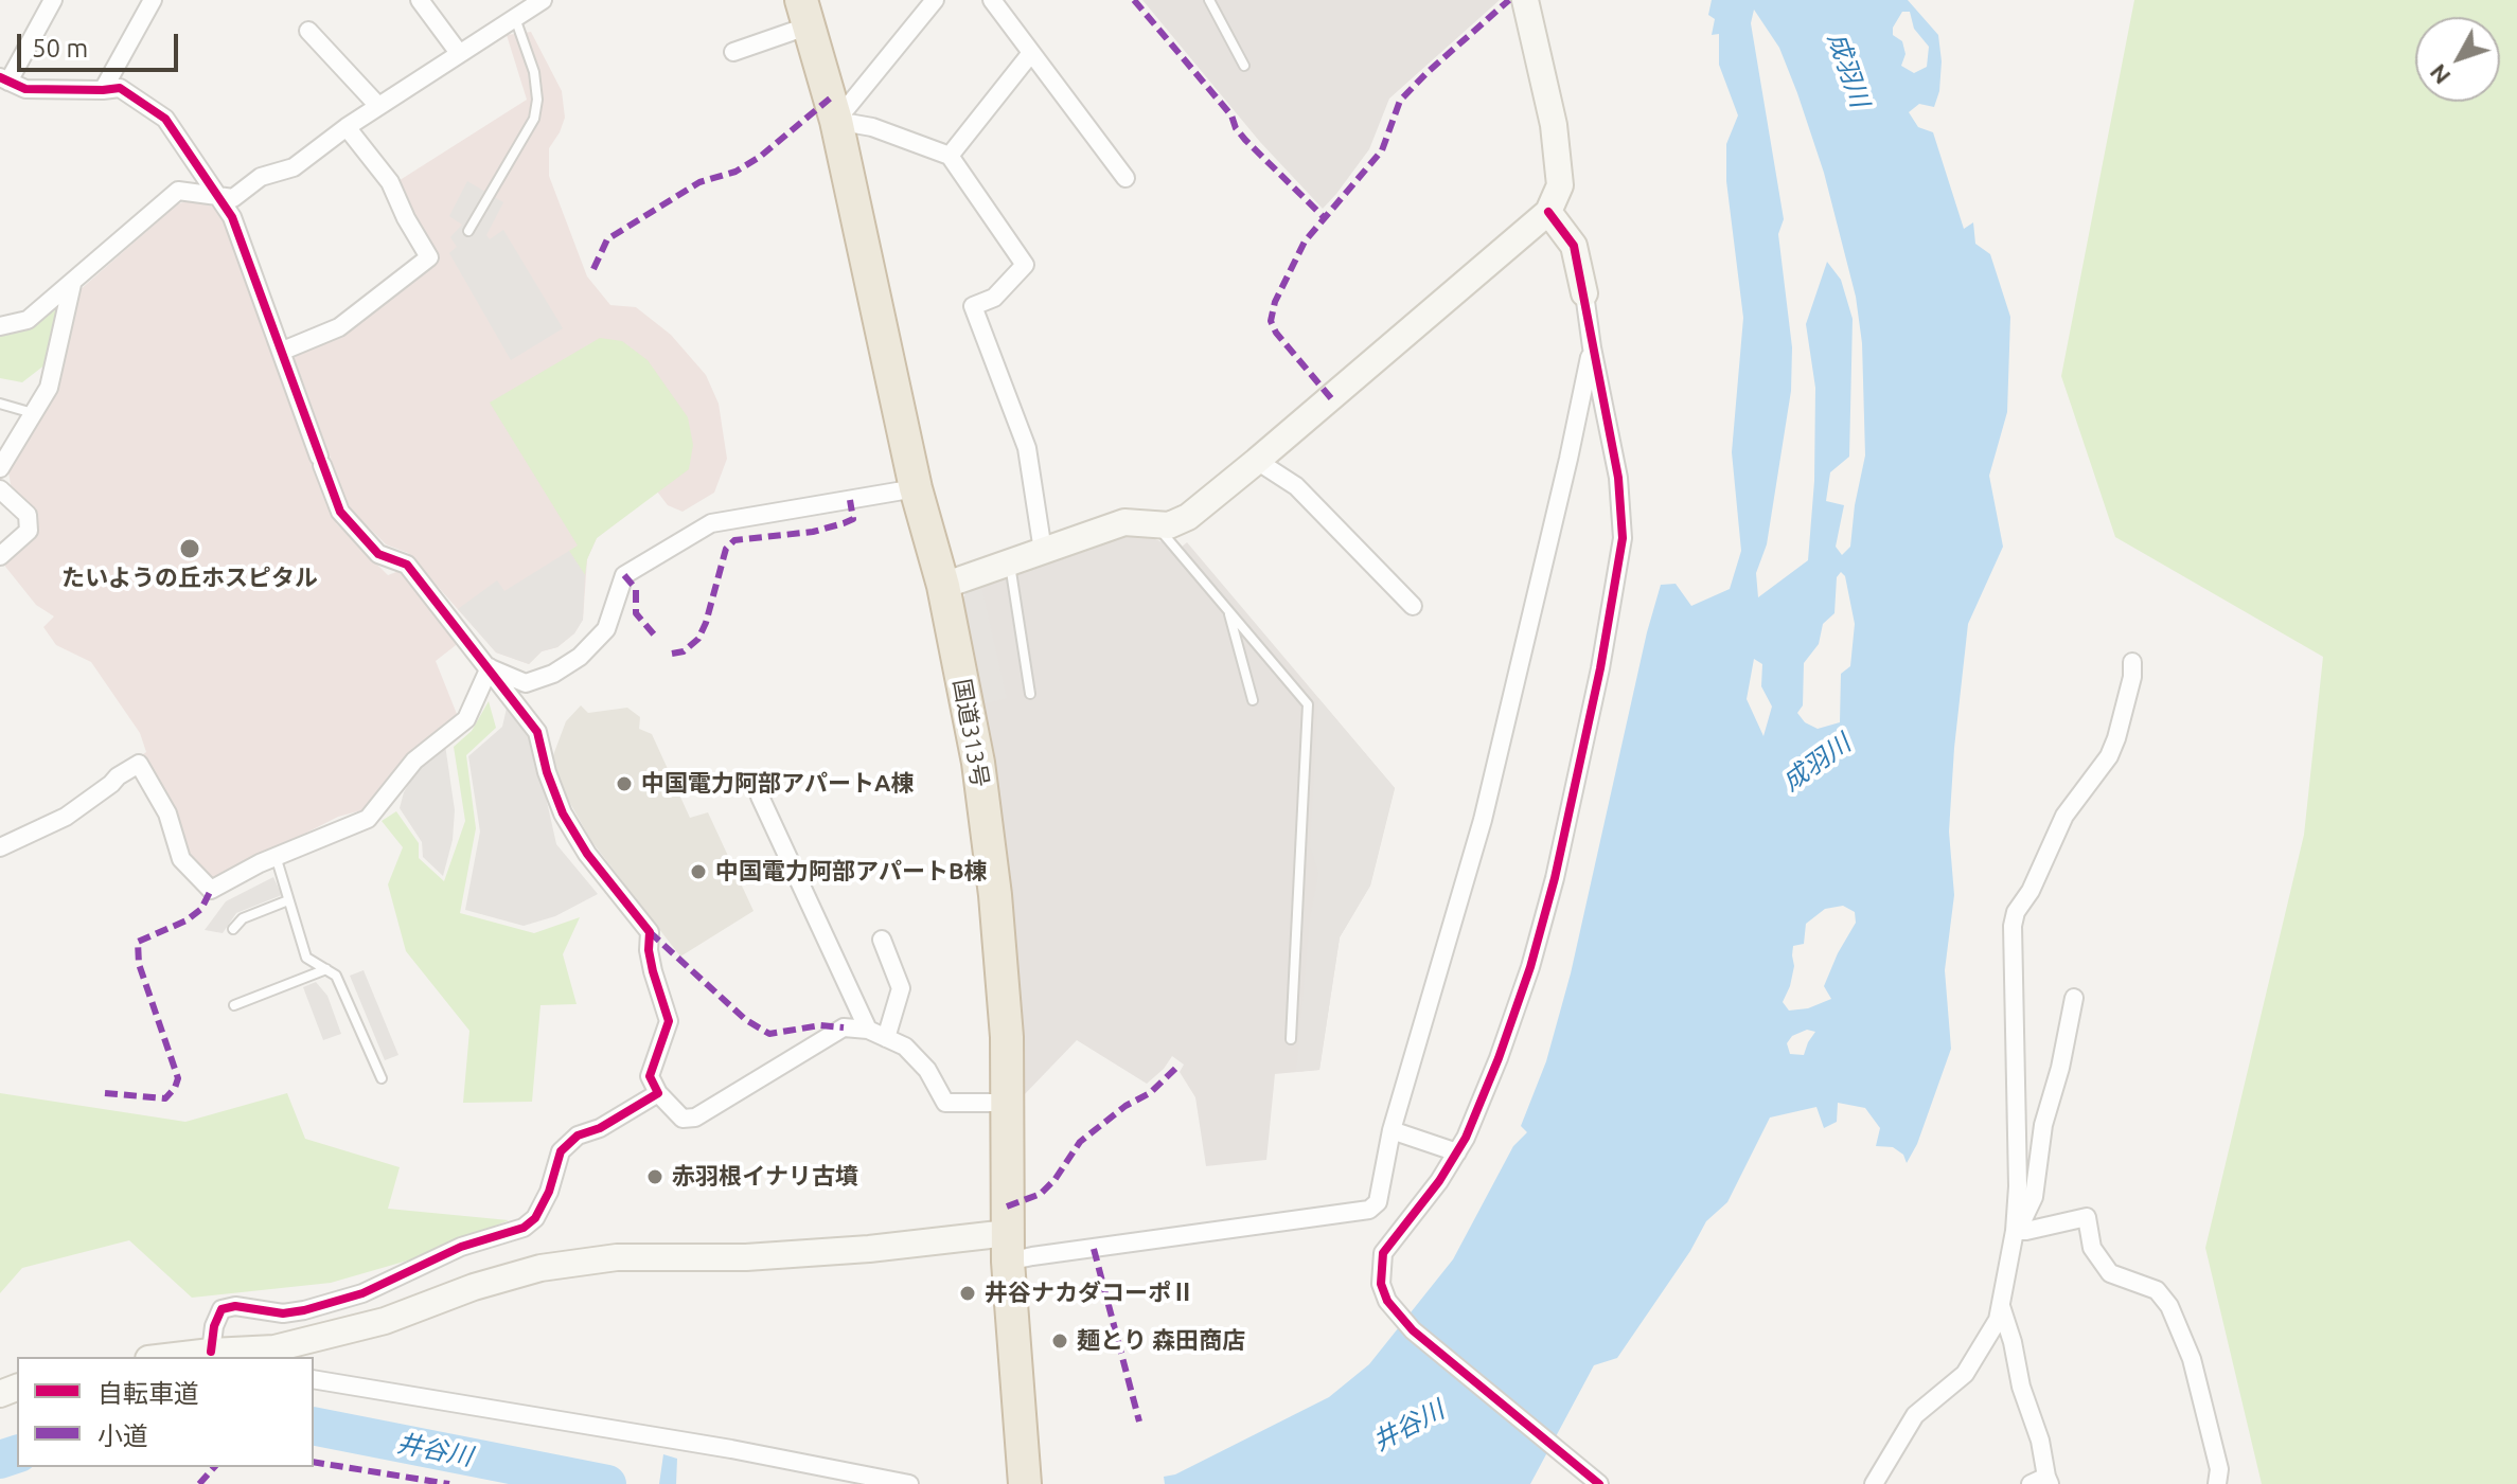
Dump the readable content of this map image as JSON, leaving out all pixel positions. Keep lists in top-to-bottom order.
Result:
{
  "streets": {
    "highway": ["国道313号"]
  },
  "water": ["成羽川", "井谷川"],
  "places": [
    "たいようの丘ホスピタル",
    "中国電力阿部アパートA棟",
    "中国電力阿部アパートB棟",
    "赤羽根イナリ古墳",
    "井谷ナカダコーポⅡ",
    "麺とり 森田商店"
  ],
  "legend": ["自転車道", "小道"],
  "scale_bar": "50 m",
  "north": "bottom left"
}
